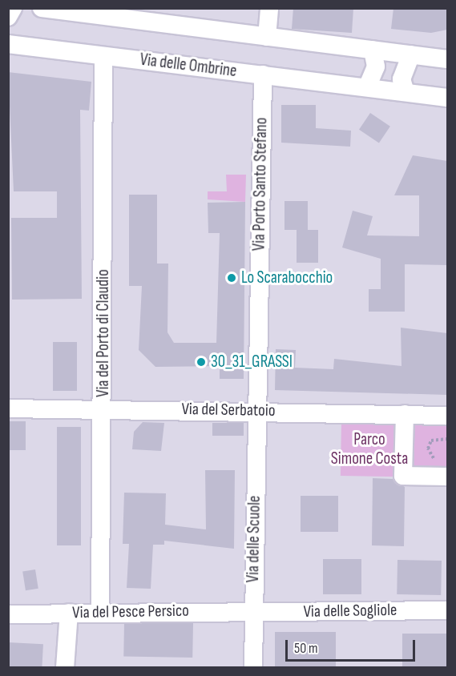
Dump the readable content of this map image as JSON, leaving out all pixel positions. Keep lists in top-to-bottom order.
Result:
{
  "streets": {
    "street": [
      "Via delle Ombrine",
      "Via Porto Santo Stefano",
      "Via del Porto di Claudio",
      "Via del Serbatoio",
      "Via delle Scuole",
      "Via delle Sogliole",
      "Via del Pesce Persico"
    ]
  },
  "crossings": [
    ["Via delle Ombrine", "Via Porto Santo Stefano"],
    ["Via delle Ombrine", "Via del Porto di Claudio"],
    ["Via Porto Santo Stefano", "Via del Serbatoio"],
    ["Via Porto Santo Stefano", "Via delle Scuole"],
    ["Via del Porto di Claudio", "Via del Serbatoio"],
    ["Via del Porto di Claudio", "Via del Pesce Persico"],
    ["Via del Serbatoio", "Via delle Scuole"],
    ["Via delle Scuole", "Via delle Sogliole"],
    ["Via delle Scuole", "Via del Pesce Persico"],
    ["Via delle Sogliole", "Via del Pesce Persico"]
  ],
  "parks": ["Parco Simone Costa"],
  "places": ["Lo Scarabocchio", "30_31_GRASSI"],
  "scale_bar": "50 m"
}
